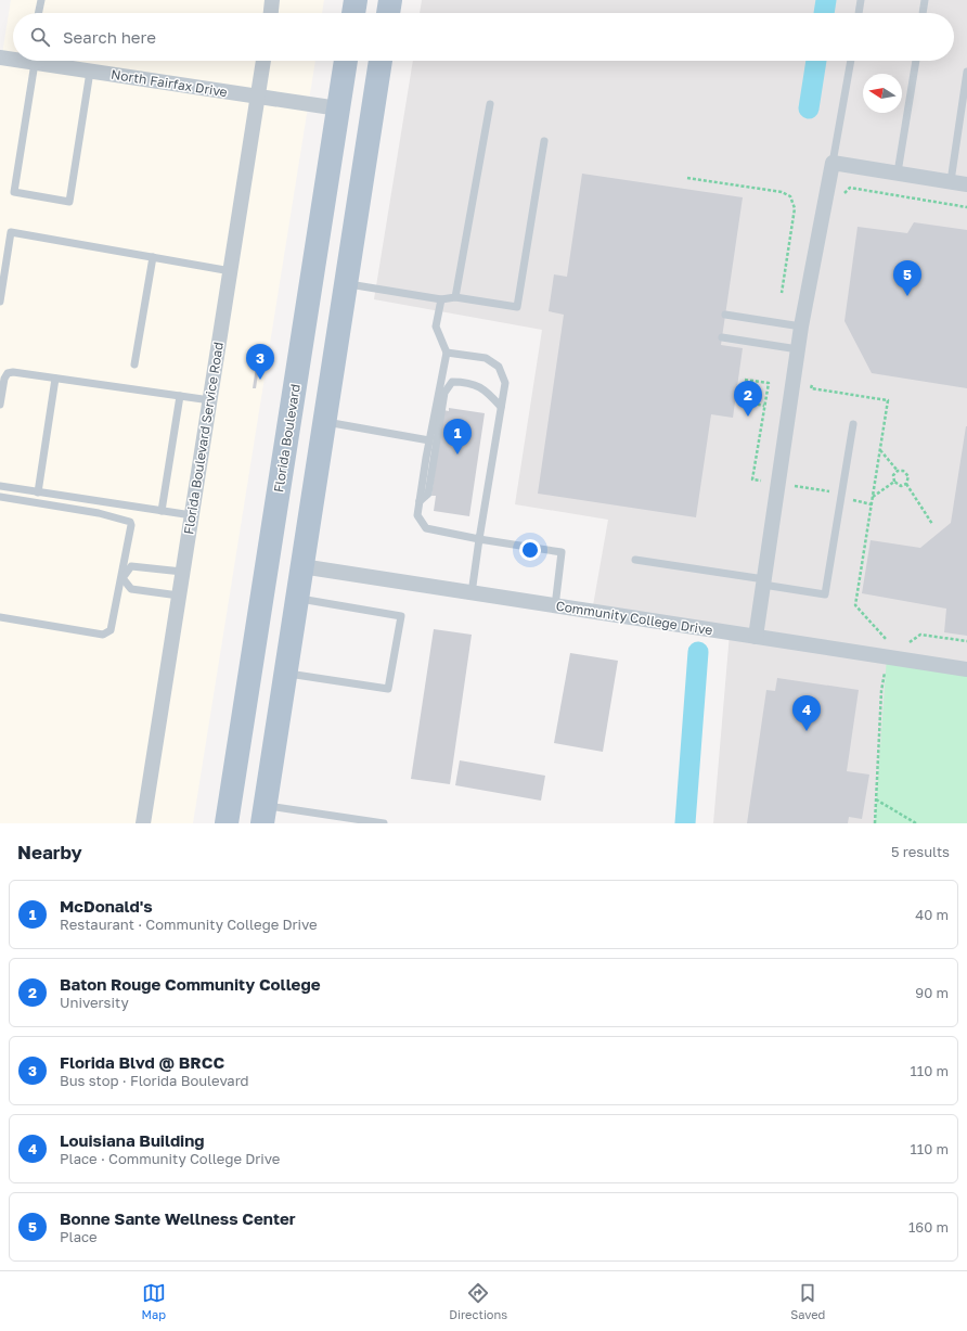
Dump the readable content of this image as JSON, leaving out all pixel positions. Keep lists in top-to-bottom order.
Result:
{
  "streets": {
    "main road": ["Florida Boulevard"],
    "street": ["North Fairfax Drive", "Florida Boulevard Service Road", "Community College Drive"]
  },
  "crossings": [
    ["North Fairfax Drive", "Florida Boulevard Service Road"],
    ["North Fairfax Drive", "Florida Boulevard"]
  ],
  "north": "left",
  "page": {
    "search": "Search here",
    "pins": [
      "5",
      "3",
      "2",
      "1",
      "4"
    ],
    "heading": ["Nearby", "5 results"],
    "list": [
      {
        "mark": "1",
        "name": "McDonald's",
        "note": "Restaurant · Community College Drive",
        "value": "40 m"
      },
      {
        "mark": "2",
        "name": "Baton Rouge Community College",
        "note": "University",
        "value": "90 m"
      },
      {
        "mark": "3",
        "name": "Florida Blvd @ BRCC",
        "note": "Bus stop · Florida Boulevard",
        "value": "110 m"
      },
      {
        "mark": "4",
        "name": "Louisiana Building",
        "note": "Place · Community College Drive",
        "value": "110 m"
      },
      {
        "mark": "5",
        "name": "Bonne Sante Wellness Center",
        "note": "Place",
        "value": "160 m"
      }
    ],
    "nav": ["Map", "Directions", "Saved"]
  }
}
